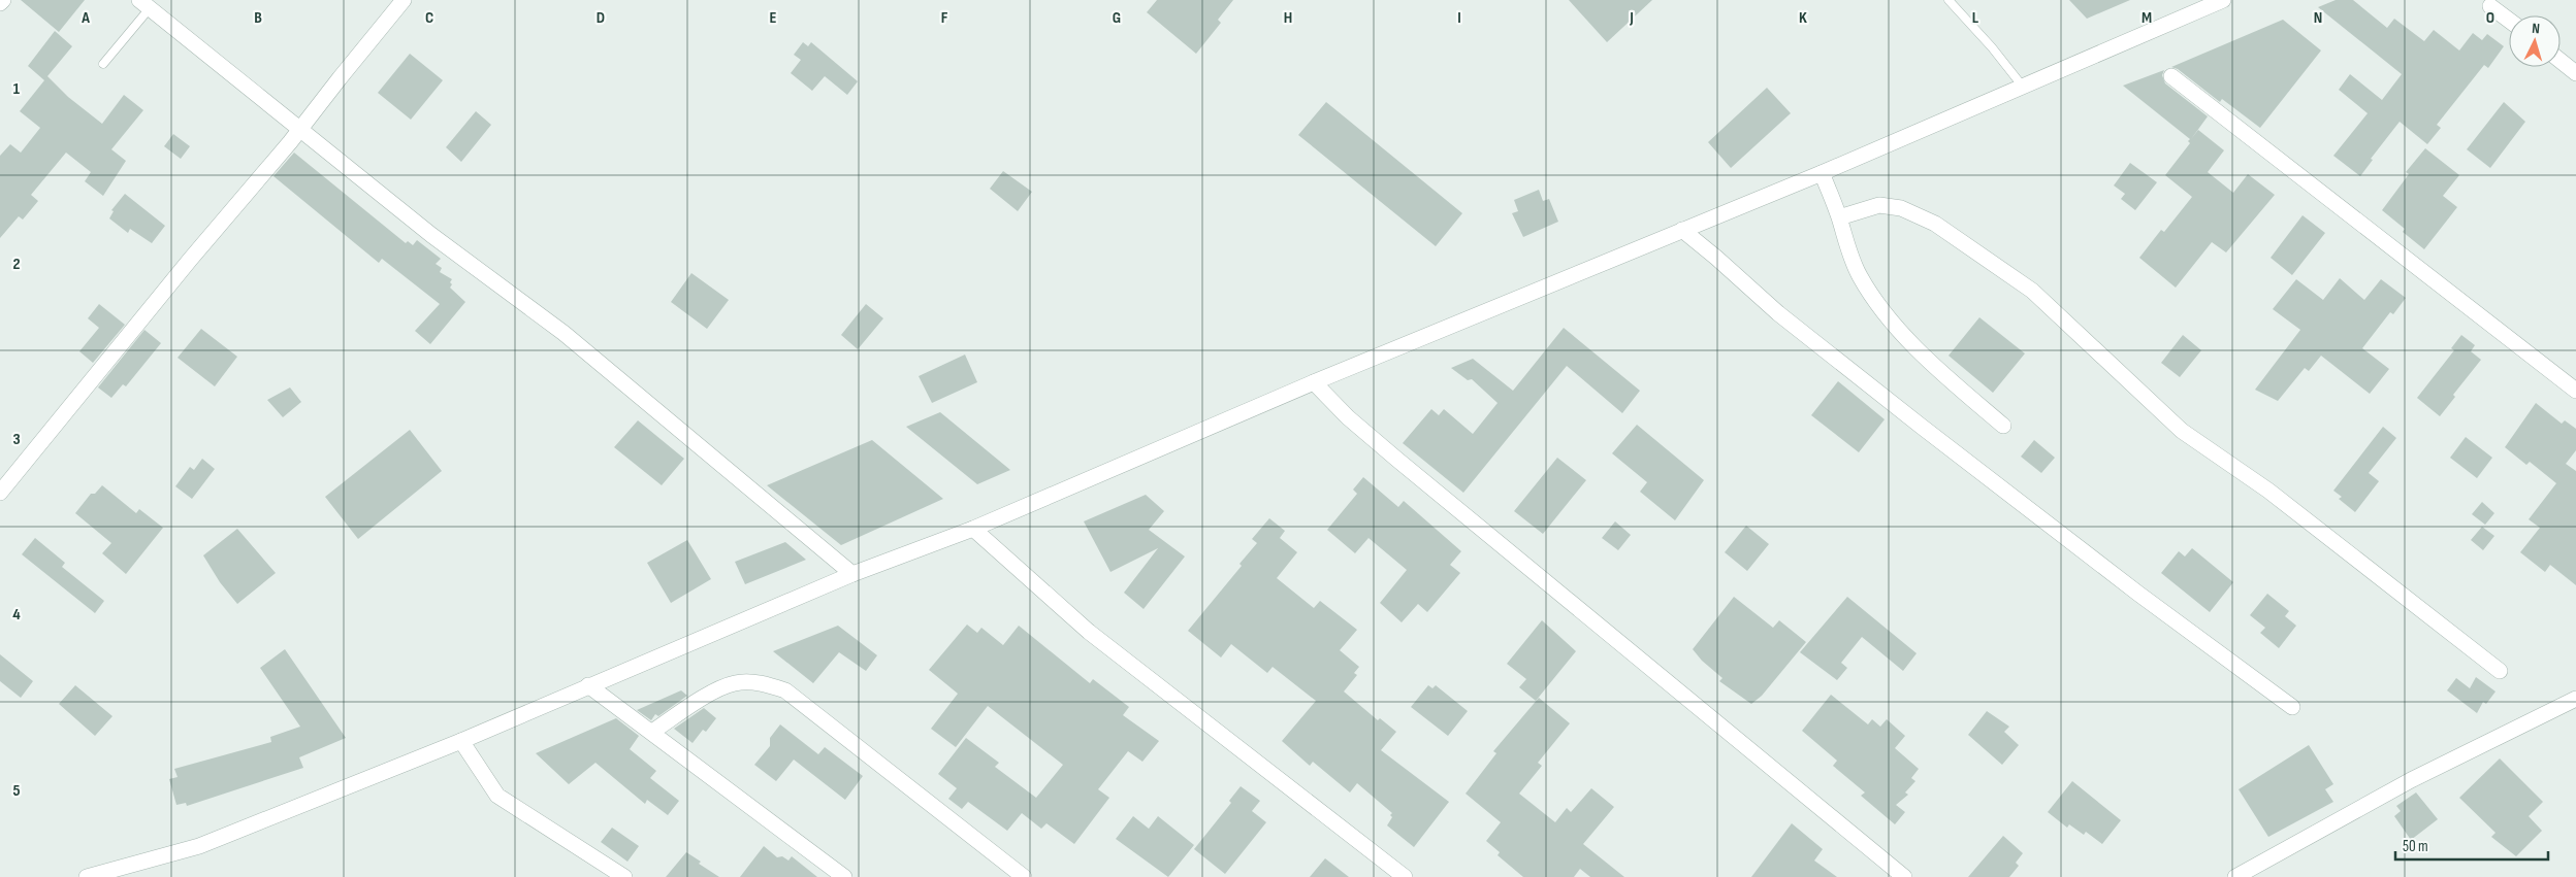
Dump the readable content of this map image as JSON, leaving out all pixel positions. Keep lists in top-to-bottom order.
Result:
{
  "scale_bar": "50 m",
  "north": "top",
  "grid": {
    "columns": [
      "A",
      "B",
      "C",
      "D",
      "E",
      "F",
      "G",
      "H",
      "I",
      "J",
      "K",
      "L",
      "M",
      "N",
      "O"
    ],
    "rows": [
      "1",
      "2",
      "3",
      "4",
      "5"
    ]
  }
}
